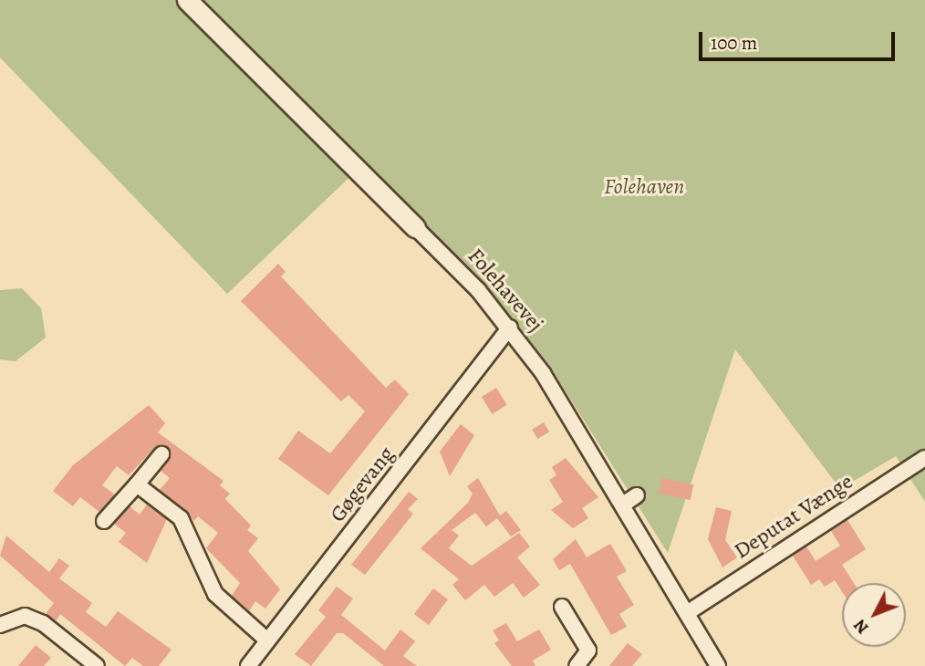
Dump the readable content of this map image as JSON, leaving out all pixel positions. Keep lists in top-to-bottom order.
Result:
{
  "streets": {
    "street": ["Folehavevej", "Gøgevang", "Deputat Vænge"]
  },
  "crossings": [
    ["Folehavevej", "Gøgevang"],
    ["Folehavevej", "Deputat Vænge"]
  ],
  "parks": ["Folehaven"],
  "scale_bar": "100 m",
  "north": "bottom left"
}
